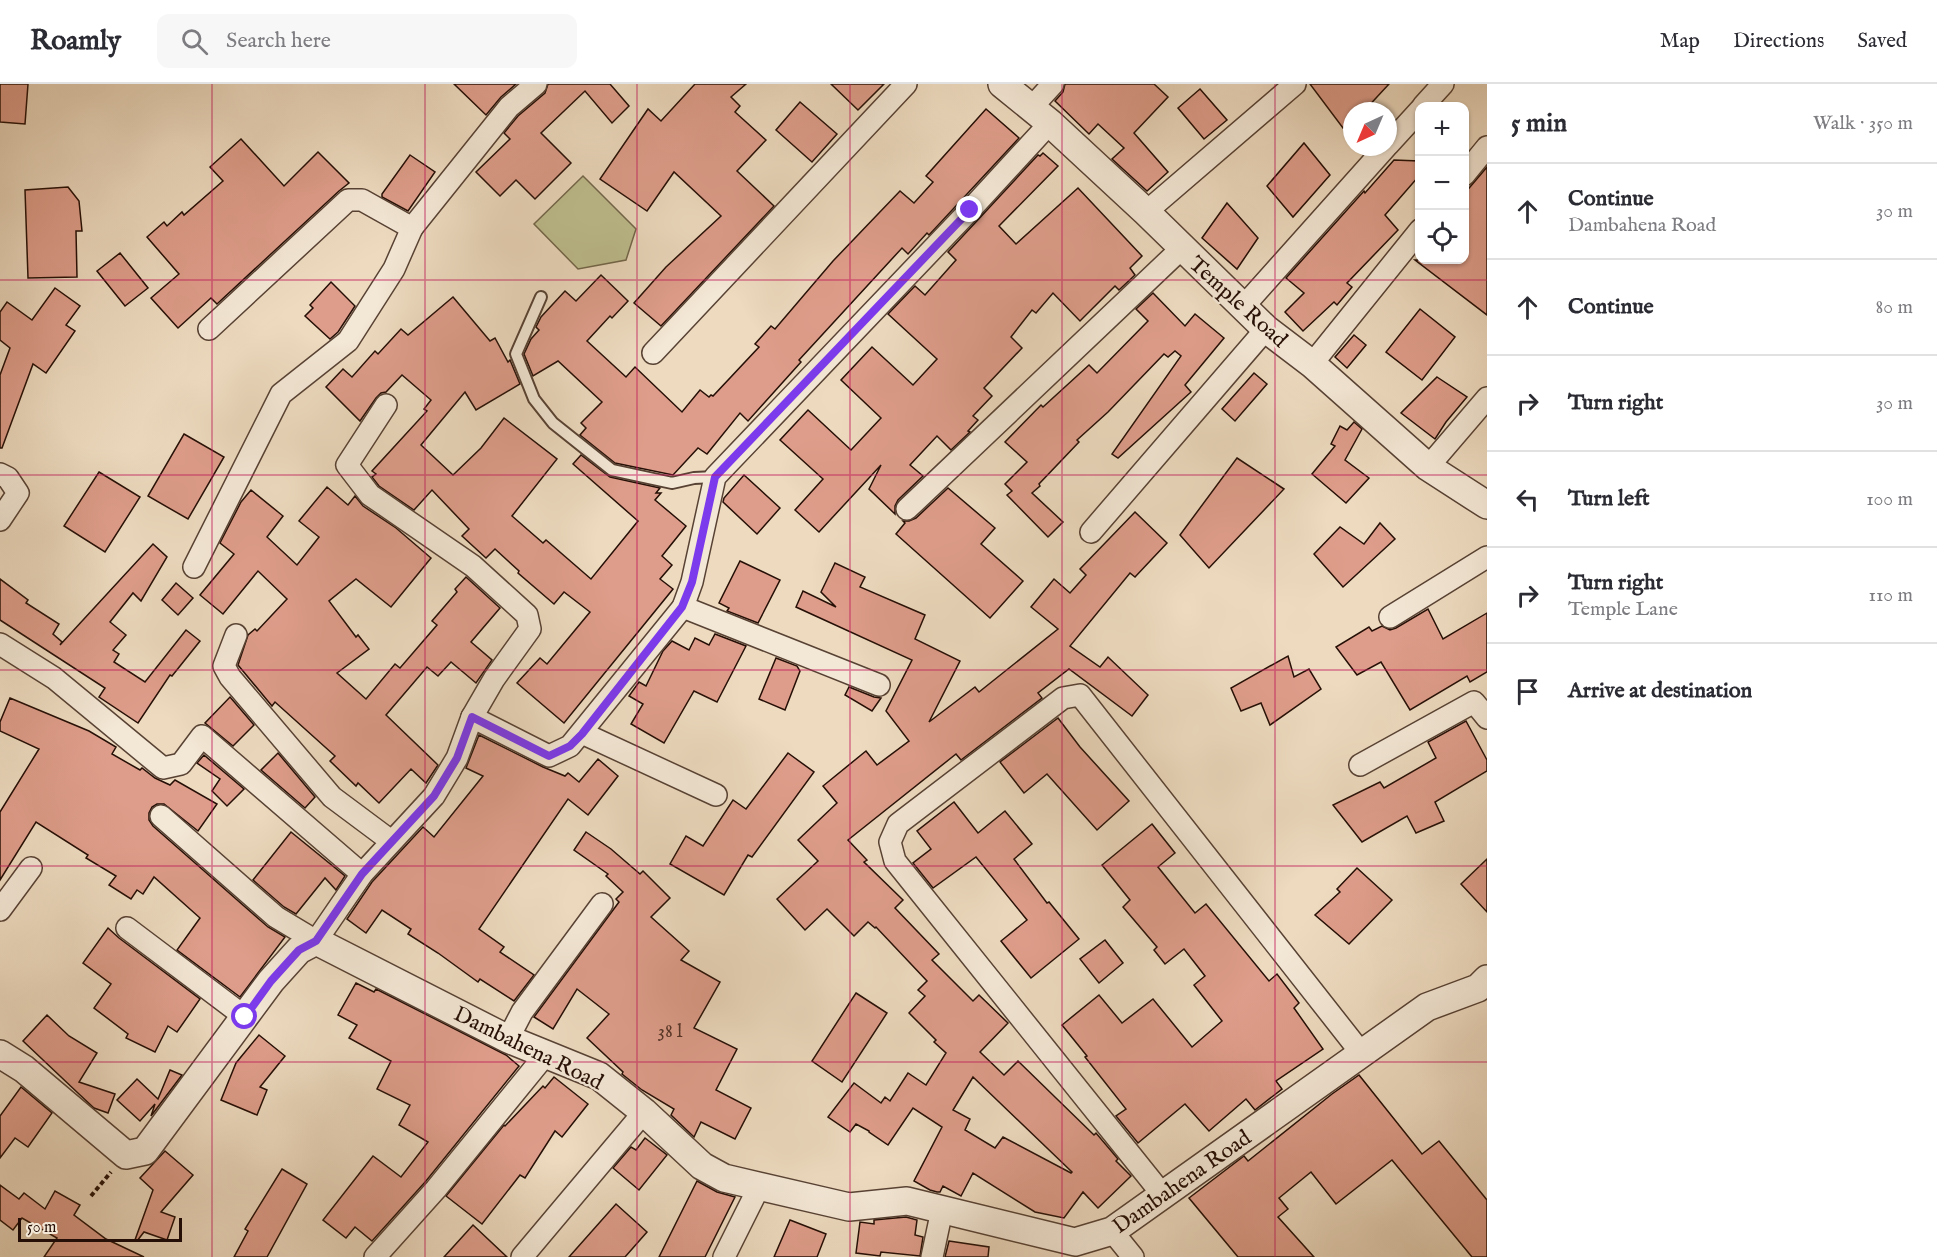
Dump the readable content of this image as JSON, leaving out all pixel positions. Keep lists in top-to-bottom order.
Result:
{
  "streets": {
    "street": ["Temple Road", "Dambahena Road"]
  },
  "house_numbers": ["38 l"],
  "scale_bar": "50 m",
  "north": "bottom left",
  "page": {
    "header": "Roamly",
    "search": "Search here",
    "nav": ["Map", "Directions", "Saved"],
    "heading": ["5 min", "Walk · 350 m"],
    "map_buttons": ["+", "−"],
    "list": [
      ["Continue", "Dambahena Road", "30 m"],
      ["Continue", "80 m"],
      ["Turn right", "30 m"],
      ["Turn left", "100 m"],
      ["Turn right", "Temple Lane", "110 m"],
      "Arrive at destination"
    ],
    "scale": "50 m"
  }
}
